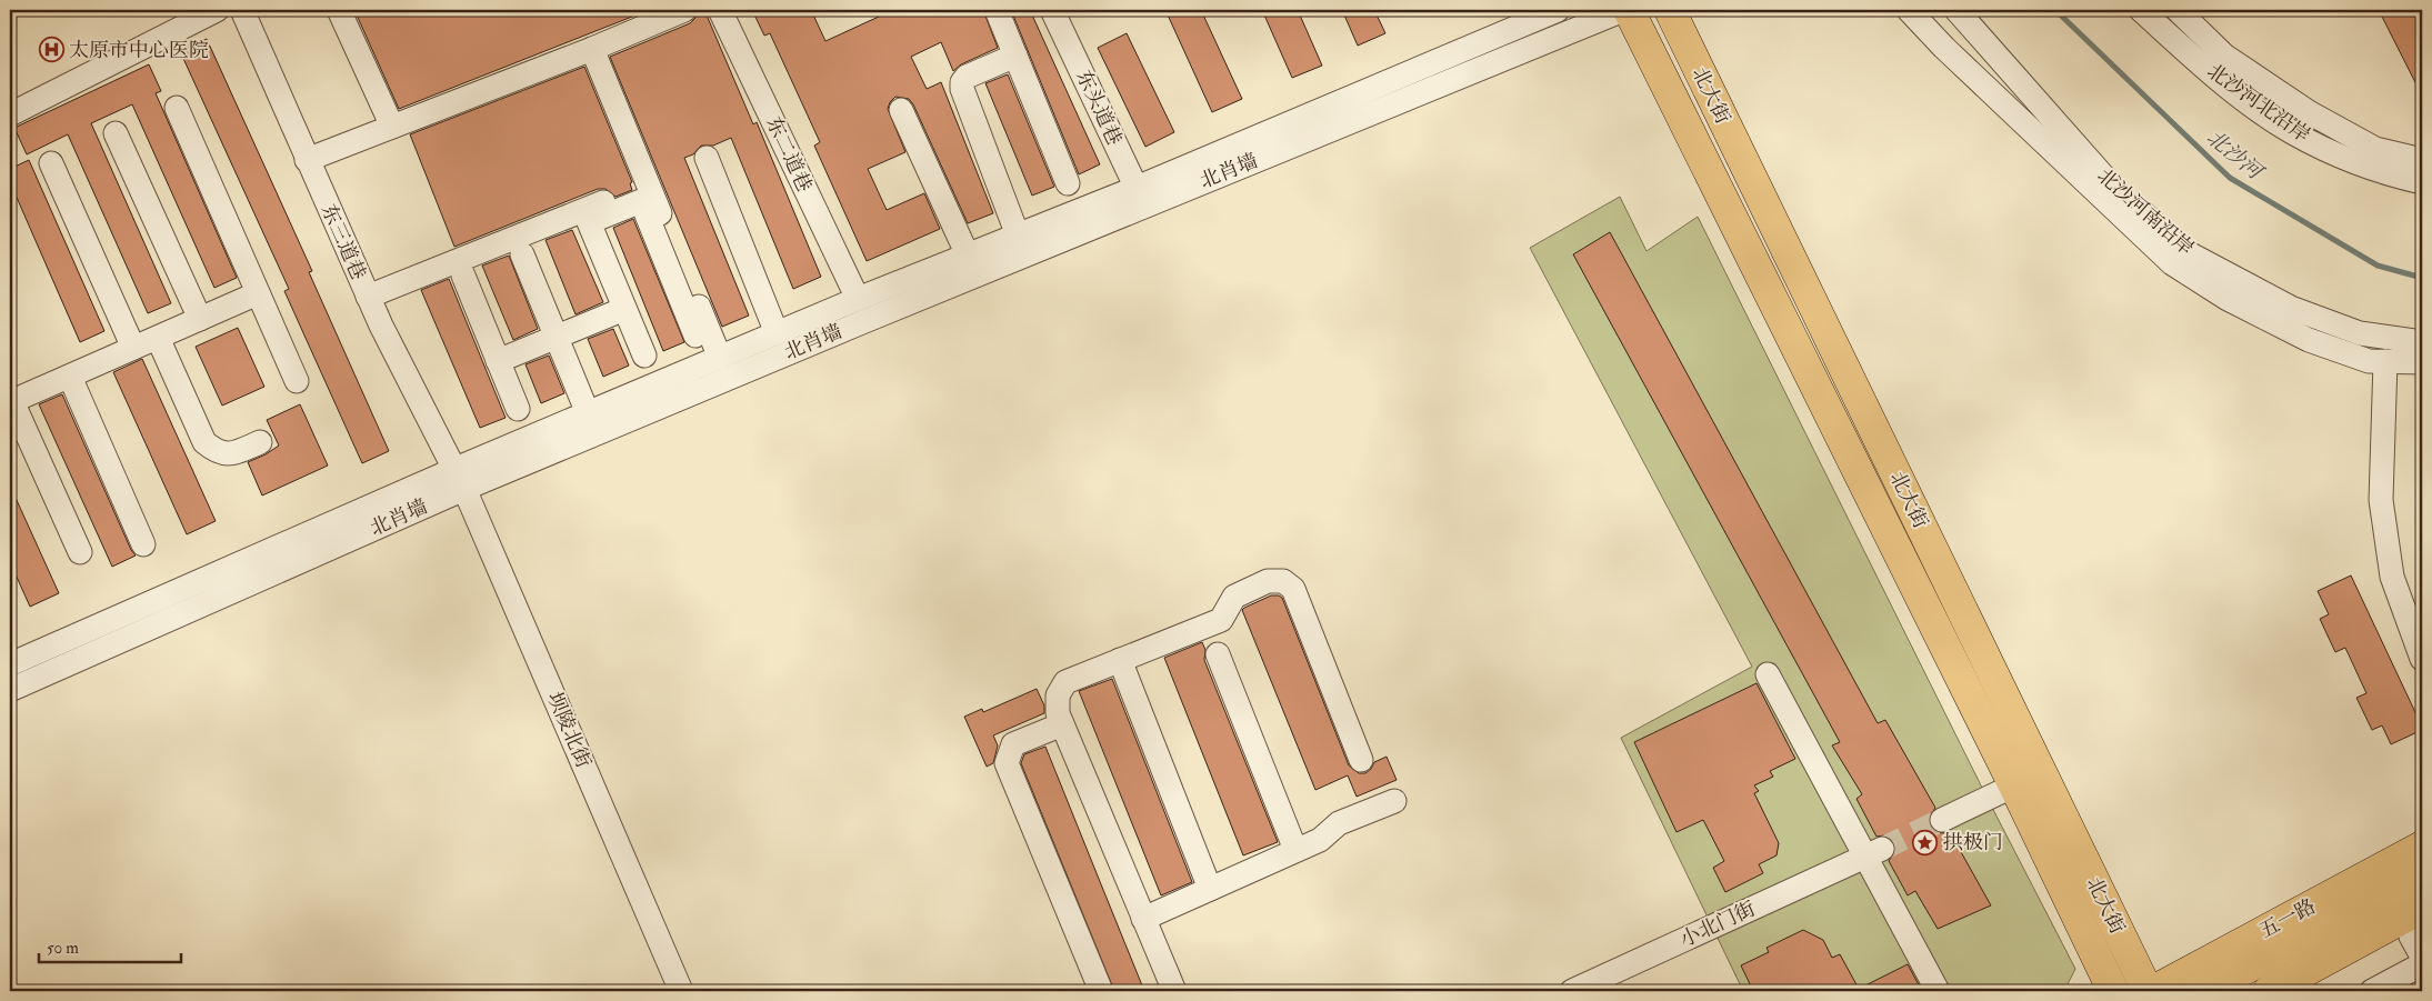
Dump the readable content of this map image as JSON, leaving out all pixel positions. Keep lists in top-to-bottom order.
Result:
{
  "streets": {
    "main road": ["北大街", "五一路"],
    "street": [
      "北沙河北沿岸",
      "东头道巷",
      "东二道巷",
      "北肖墙",
      "北沙河南沿岸",
      "东三道巷",
      "坝陵北街",
      "小北门街"
    ]
  },
  "crossings": [
    ["东头道巷", "北肖墙"],
    ["北肖墙", "东三道巷"],
    ["北肖墙", "坝陵北街"],
    ["东三道巷", "坝陵北街"]
  ],
  "water": ["北沙河"],
  "places": {
    "hospital": ["太原市中心医院"],
    "place": ["拱极门"]
  },
  "scale_bar": "50 m"
}
